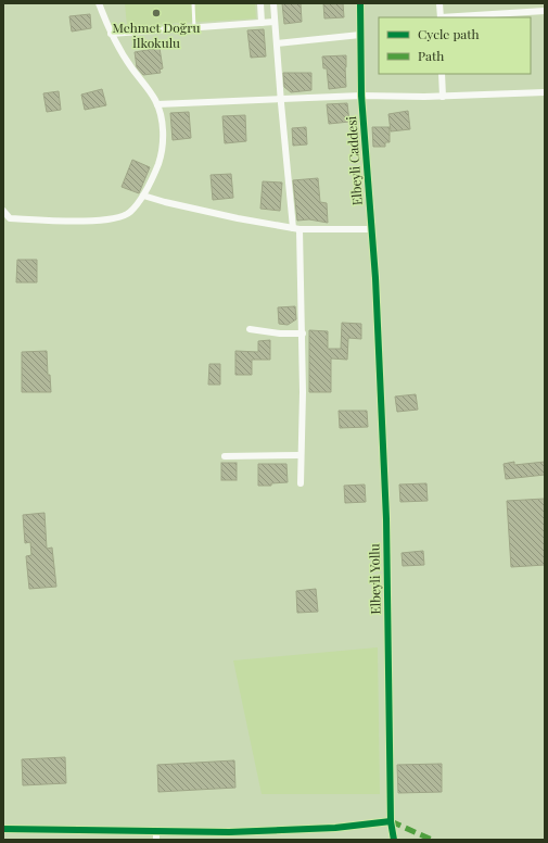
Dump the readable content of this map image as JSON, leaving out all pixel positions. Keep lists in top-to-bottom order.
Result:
{
  "streets": {
    "street": ["Elbeyli Caddesi", "Elbeyli Yollu"]
  },
  "crossings": [
    ["Elbeyli Caddesi", "Elbeyli Yollu"]
  ],
  "places": ["Mehmet Doğru İlkokulu"],
  "legend": ["Cycle path", "Path"]
}
